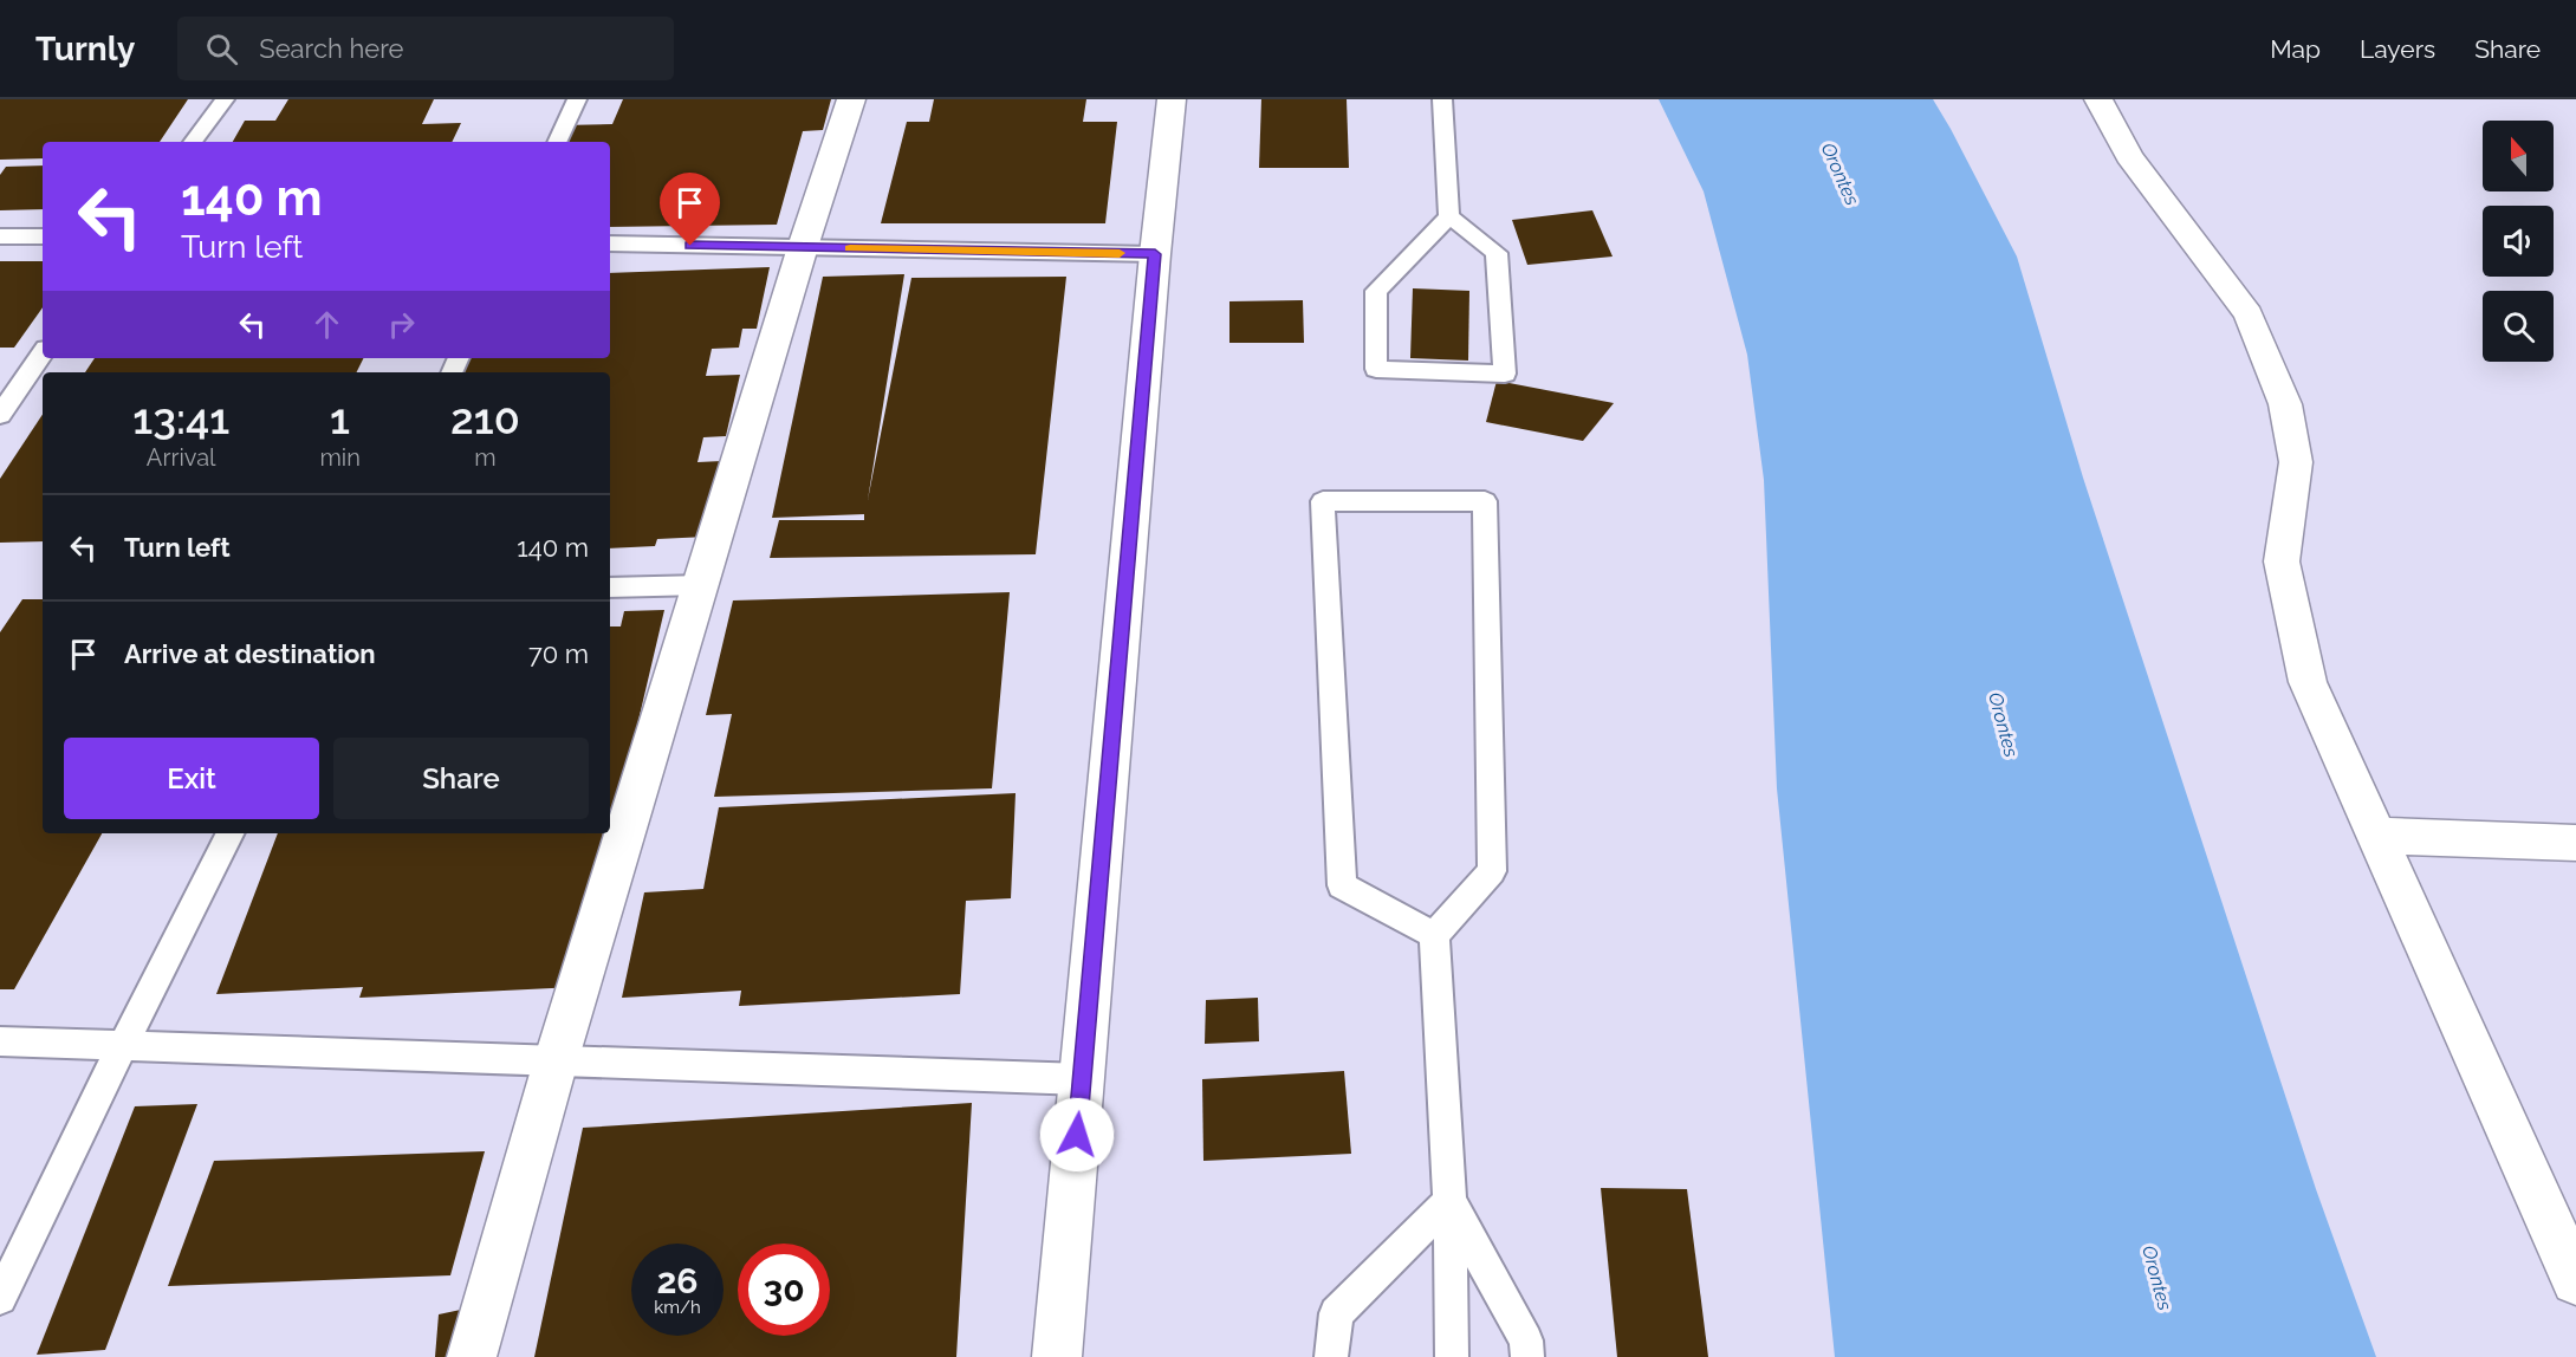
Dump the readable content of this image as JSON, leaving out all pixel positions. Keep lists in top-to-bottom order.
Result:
{
  "water": ["Orontes"],
  "north": "top",
  "page": {
    "header": "Turnly",
    "search": "Search here",
    "nav": ["Map", "Layers", "Share"],
    "turn": ["140 m", "Turn left"],
    "eta": [
      "13:41",
      "Arrival",
      "1",
      "min",
      "210",
      "m"
    ],
    "list": [
      {
        "name": "Turn left",
        "value": "140 m"
      },
      {
        "name": "Arrive at destination",
        "value": "70 m"
      }
    ],
    "buttons": ["Exit", "Share"],
    "speed": "26 km/h",
    "limit": "30"
  }
}
